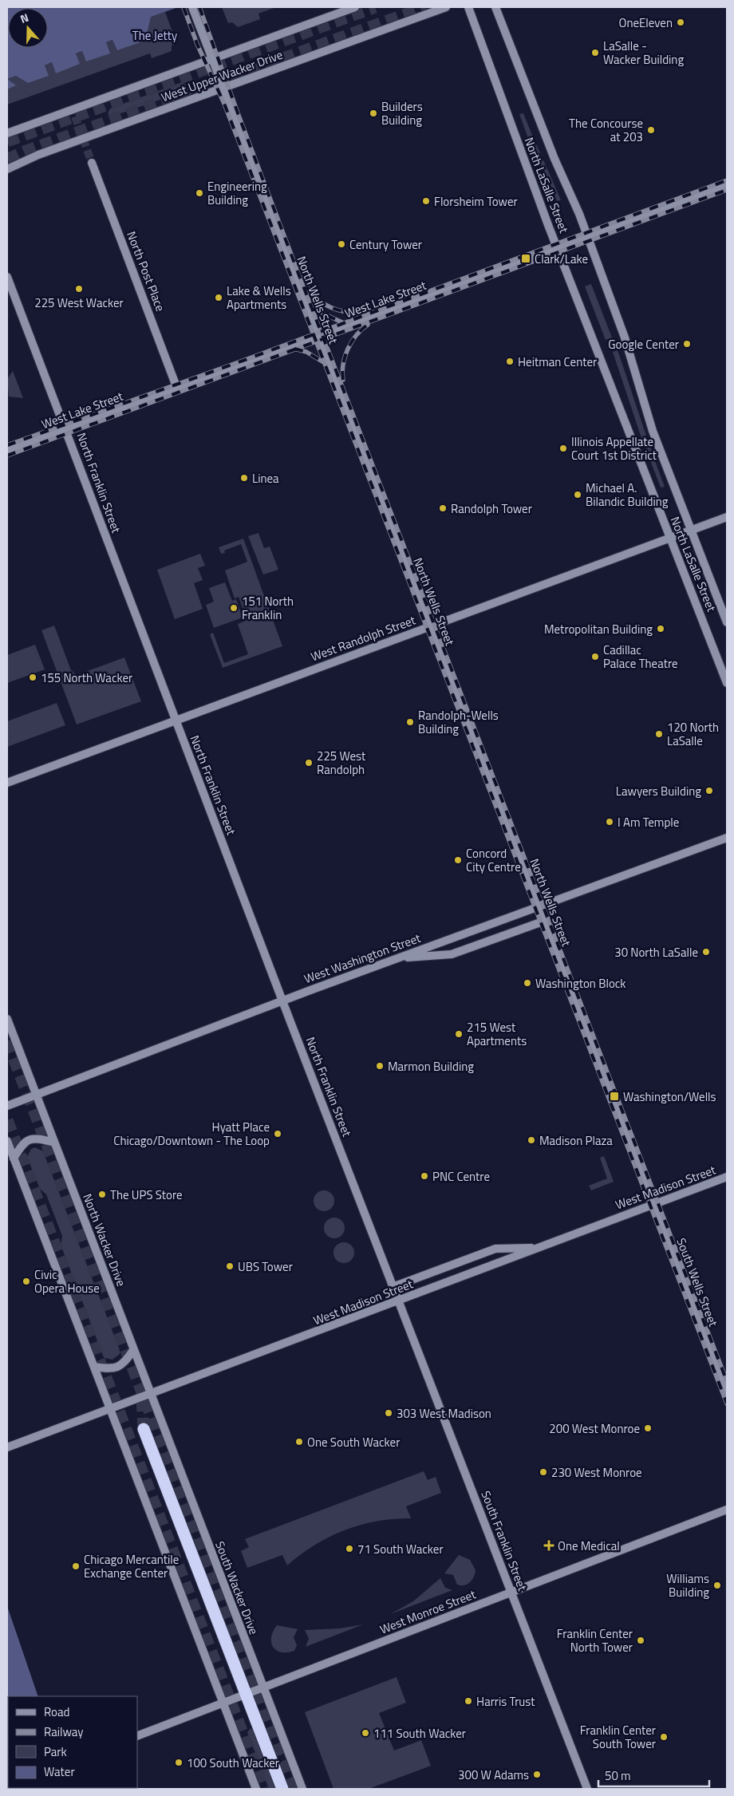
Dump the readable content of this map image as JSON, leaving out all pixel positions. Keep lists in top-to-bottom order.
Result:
{
  "streets": {
    "main road": [
      "West Upper Wacker Drive",
      "North LaSalle Street",
      "North Post Place",
      "West Lake Street",
      "North Wells Street",
      "North Franklin Street",
      "West Randolph Street",
      "West Washington Street",
      "West Madison Street",
      "North Wacker Drive",
      "South Wells Street",
      "South Franklin Street",
      "South Wacker Drive",
      "West Monroe Street"
    ]
  },
  "crossings": [
    ["West Upper Wacker Drive", "North Wells Street"],
    ["North LaSalle Street", "West Lake Street"],
    ["North LaSalle Street", "West Randolph Street"],
    ["North Post Place", "West Lake Street"],
    ["West Lake Street", "North Wells Street"],
    ["West Lake Street", "North Franklin Street"],
    ["North Wells Street", "West Randolph Street"],
    ["North Wells Street", "West Washington Street"],
    ["North Wells Street", "West Madison Street"],
    ["North Wells Street", "South Wells Street"],
    ["North Franklin Street", "West Randolph Street"],
    ["North Franklin Street", "West Washington Street"],
    ["North Franklin Street", "West Madison Street"],
    ["North Franklin Street", "South Franklin Street"],
    ["West Washington Street", "North Wacker Drive"],
    ["West Madison Street", "North Wacker Drive"],
    ["West Madison Street", "South Wells Street"],
    ["West Madison Street", "South Franklin Street"],
    ["West Madison Street", "South Wacker Drive"],
    ["North Wacker Drive", "South Wacker Drive"],
    ["South Franklin Street", "West Monroe Street"],
    ["South Wacker Drive", "West Monroe Street"]
  ],
  "parks": ["The Jetty"],
  "places": {
    "other": [
      "OneEleven",
      "LaSalle - Wacker Building",
      "Builders Building",
      "The Concourse at 203",
      "Engineering Building",
      "Florsheim Tower",
      "Century Tower",
      "225 West Wacker",
      "Lake & Wells Apartments",
      "Google Center",
      "Heitman Center",
      "Illinois Appellate Court 1st District",
      "Linea",
      "Michael A. Bilandic Building",
      "Randolph Tower",
      "151 North Franklin",
      "Metropolitan Building",
      "Cadillac Palace Theatre",
      "155 North Wacker",
      "Randolph-Wells Building",
      "120 North LaSalle",
      "225 West Randolph",
      "Lawyers Building",
      "I Am Temple",
      "Concord City Centre",
      "30 North LaSalle",
      "Washington Block",
      "215 West Apartments",
      "Marmon Building",
      "Hyatt Place Chicago/Downtown - The Loop",
      "Madison Plaza",
      "PNC Centre",
      "The UPS Store",
      "UBS Tower",
      "Civic Opera House",
      "303 West Madison",
      "200 West Monroe",
      "One South Wacker",
      "230 West Monroe",
      "71 South Wacker",
      "Chicago Mercantile Exchange Center",
      "Williams Building",
      "Franklin Center North Tower",
      "Harris Trust",
      "111 South Wacker",
      "Franklin Center South Tower",
      "100 South Wacker",
      "300 W Adams"
    ],
    "transit": ["Clark/Lake", "Washington/Wells"],
    "health": ["One Medical"]
  },
  "legend": [
    "Road",
    "Railway",
    "Park",
    "Water"
  ],
  "scale_bar": "50 m",
  "north": "top"
}
